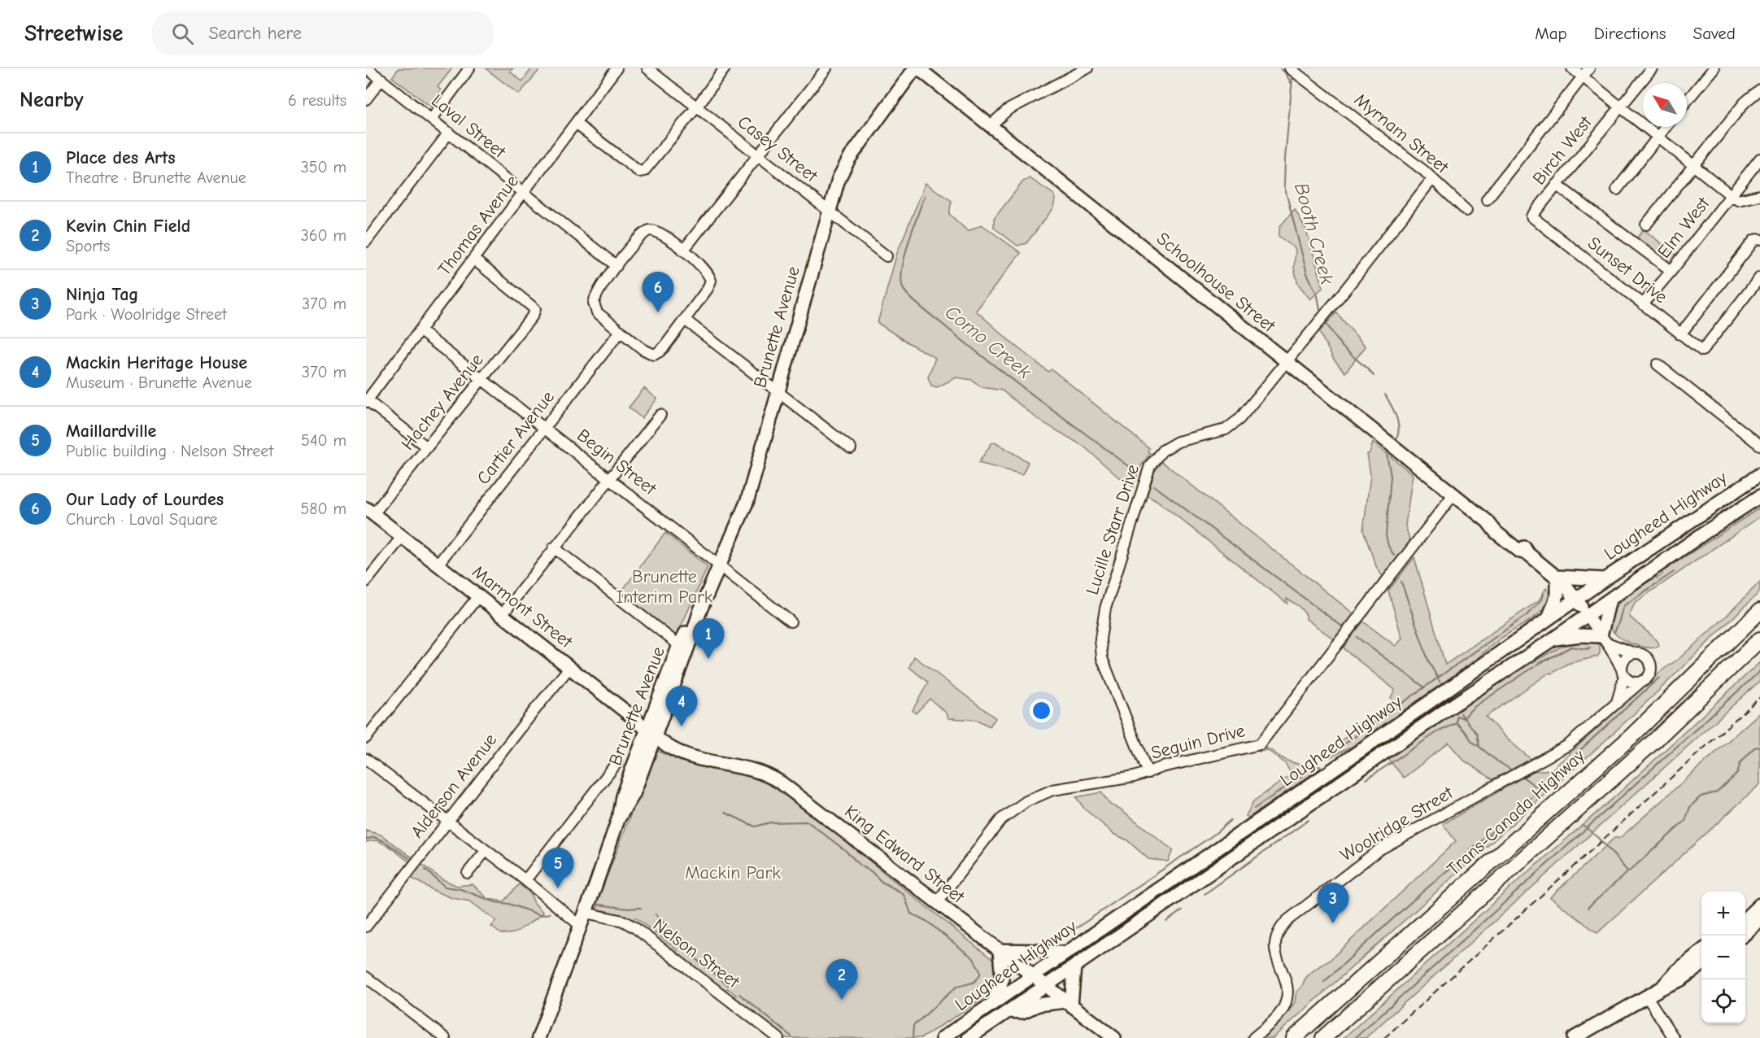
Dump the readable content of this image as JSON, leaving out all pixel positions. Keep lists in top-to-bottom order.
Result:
{
  "streets": {
    "highway": ["Trans-Canada Highway"],
    "main road": [
      "Schoolhouse Street",
      "Brunette Avenue",
      "Lougheed Highway",
      "Marmont Street",
      "King Edward Street"
    ],
    "street": [
      "Laval Street",
      "Myrnam Street",
      "Casey Street",
      "Birch West",
      "Thomas Avenue",
      "Elm West",
      "Sunset Drive",
      "Hachey Avenue",
      "Cartier Avenue",
      "Begin Street",
      "Lucille Starr Drive",
      "Seguin Drive",
      "Alderson Avenue",
      "Woolridge Street",
      "Nelson Street"
    ]
  },
  "crossings": [
    ["Laval Street", "Thomas Avenue"],
    ["Laval Street", "Cartier Avenue"],
    ["Myrnam Street", "Lucille Starr Drive"],
    ["Casey Street", "Brunette Avenue"],
    ["Birch West", "Sunset Drive"],
    ["Thomas Avenue", "Hachey Avenue"],
    ["Thomas Avenue", "Begin Street"],
    ["Elm West", "Sunset Drive"],
    ["Schoolhouse Street", "Brunette Avenue"],
    ["Schoolhouse Street", "Lougheed Highway"],
    ["Schoolhouse Street", "Lucille Starr Drive"],
    ["Schoolhouse Street", "Seguin Drive"],
    ["Schoolhouse Street", "Woolridge Street"],
    ["Brunette Avenue", "Begin Street"],
    ["Brunette Avenue", "Marmont Street"],
    ["Brunette Avenue", "King Edward Street"],
    ["Brunette Avenue", "Nelson Street"],
    ["Hachey Avenue", "Begin Street"],
    ["Hachey Avenue", "Marmont Street"],
    ["Cartier Avenue", "Begin Street"],
    ["Cartier Avenue", "Marmont Street"],
    ["Lougheed Highway", "King Edward Street"],
    ["Lucille Starr Drive", "Seguin Drive"],
    ["Marmont Street", "Alderson Avenue"],
    ["Marmont Street", "King Edward Street"],
    ["Seguin Drive", "King Edward Street"]
  ],
  "water": ["Booth Creek", "Como Creek"],
  "parks": ["Brunette Interim Park", "Mackin Park"],
  "north": "top left",
  "page": {
    "header": "Streetwise",
    "search": "Search here",
    "nav": ["Map", "Directions", "Saved"],
    "heading": ["Nearby", "6 results"],
    "list": [
      {
        "mark": "1",
        "name": "Place des Arts",
        "note": "Theatre · Brunette Avenue",
        "value": "350 m"
      },
      {
        "mark": "2",
        "name": "Kevin Chin Field",
        "note": "Sports",
        "value": "360 m"
      },
      {
        "mark": "3",
        "name": "Ninja Tag",
        "note": "Park · Woolridge Street",
        "value": "370 m"
      },
      {
        "mark": "4",
        "name": "Mackin Heritage House",
        "note": "Museum · Brunette Avenue",
        "value": "370 m"
      },
      {
        "mark": "5",
        "name": "Maillardville",
        "note": "Public building · Nelson Street",
        "value": "540 m"
      },
      {
        "mark": "6",
        "name": "Our Lady of Lourdes",
        "note": "Church · Laval Square",
        "value": "580 m"
      }
    ],
    "pins": [
      "6",
      "1",
      "4",
      "5",
      "3",
      "2"
    ],
    "map_buttons": ["+", "−"]
  }
}
